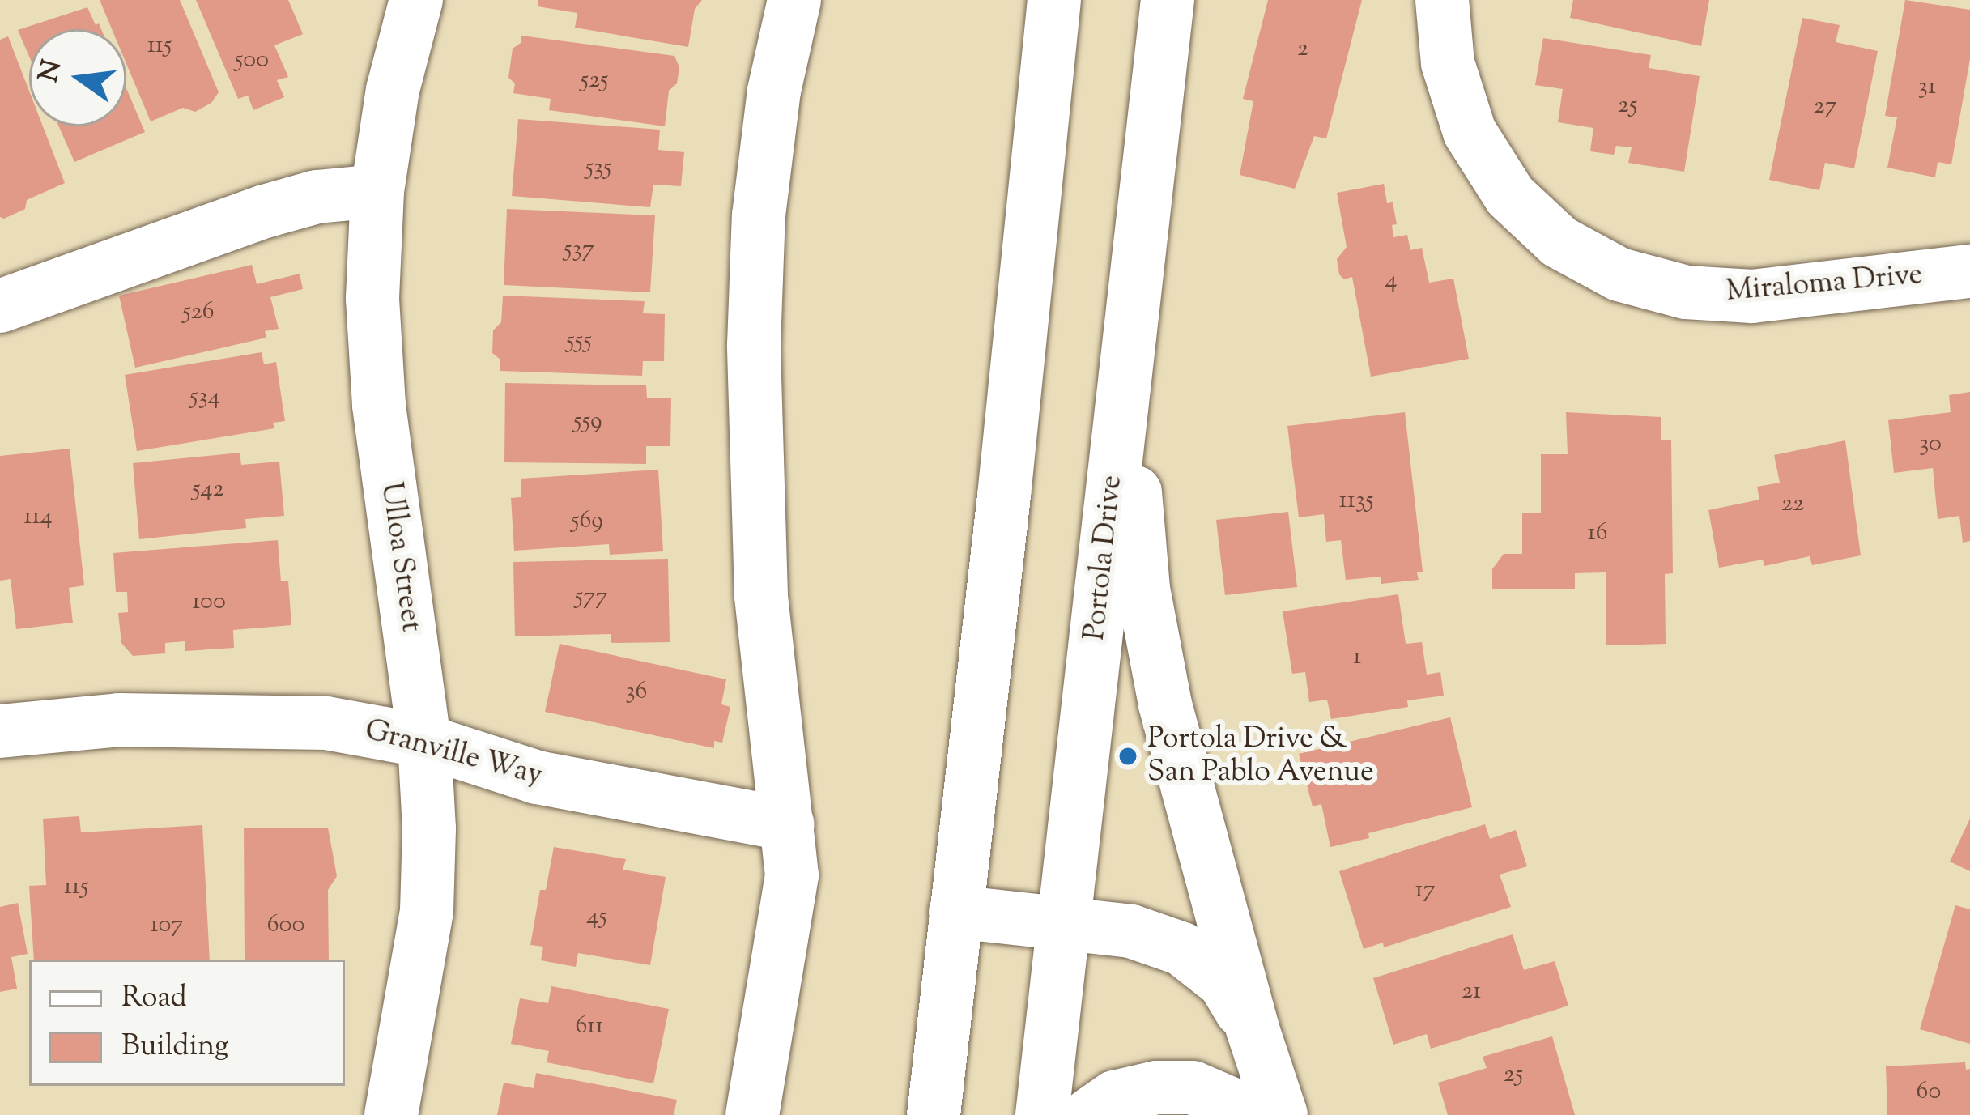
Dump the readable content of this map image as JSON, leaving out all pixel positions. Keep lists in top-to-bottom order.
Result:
{
  "streets": {
    "main road": [
      "Miraloma Drive",
      "Ulloa Street",
      "Portola Drive",
      "Granville Way"
    ]
  },
  "crossings": [
    ["Ulloa Street", "Granville Way"]
  ],
  "places": ["Portola Drive & San Pablo Avenue"],
  "house_numbers": [
    "115",
    "2",
    "500",
    "525",
    "31",
    "25",
    "27",
    "535",
    "537",
    "4",
    "526",
    "555",
    "534",
    "559",
    "30",
    "542",
    "1135",
    "22",
    "114",
    "569",
    "16",
    "577",
    "100",
    "1",
    "36",
    "115",
    "17",
    "45",
    "107",
    "600",
    "21",
    "611",
    "25",
    "60"
  ],
  "legend": ["Road", "Building"],
  "north": "left"
}
